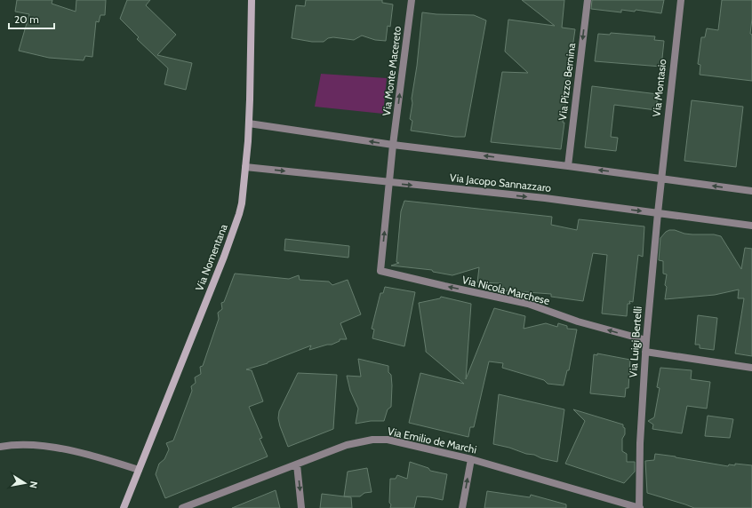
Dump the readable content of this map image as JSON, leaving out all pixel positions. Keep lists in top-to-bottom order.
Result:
{
  "streets": {
    "main road": ["Via Nomentana"],
    "street": [
      "Via Monte Macereto",
      "Via Pizzo Bernina",
      "Via Montasio",
      "Via Jacopo Sannazzaro",
      "Via Nicola Marchese",
      "Via Luigi Bertelli",
      "Via Emilio de Marchi"
    ]
  },
  "crossings": [
    ["Via Monte Macereto", "Via Jacopo Sannazzaro"],
    ["Via Monte Macereto", "Via Nicola Marchese"],
    ["Via Montasio", "Via Luigi Bertelli"],
    ["Via Jacopo Sannazzaro", "Via Nomentana"],
    ["Via Jacopo Sannazzaro", "Via Luigi Bertelli"],
    ["Via Nicola Marchese", "Via Luigi Bertelli"],
    ["Via Luigi Bertelli", "Via Emilio de Marchi"]
  ],
  "one_way": ["Via Monte Macereto", "Via Pizzo Bernina", "Via Nicola Marchese"],
  "scale_bar": "20 m",
  "north": "right"
}
